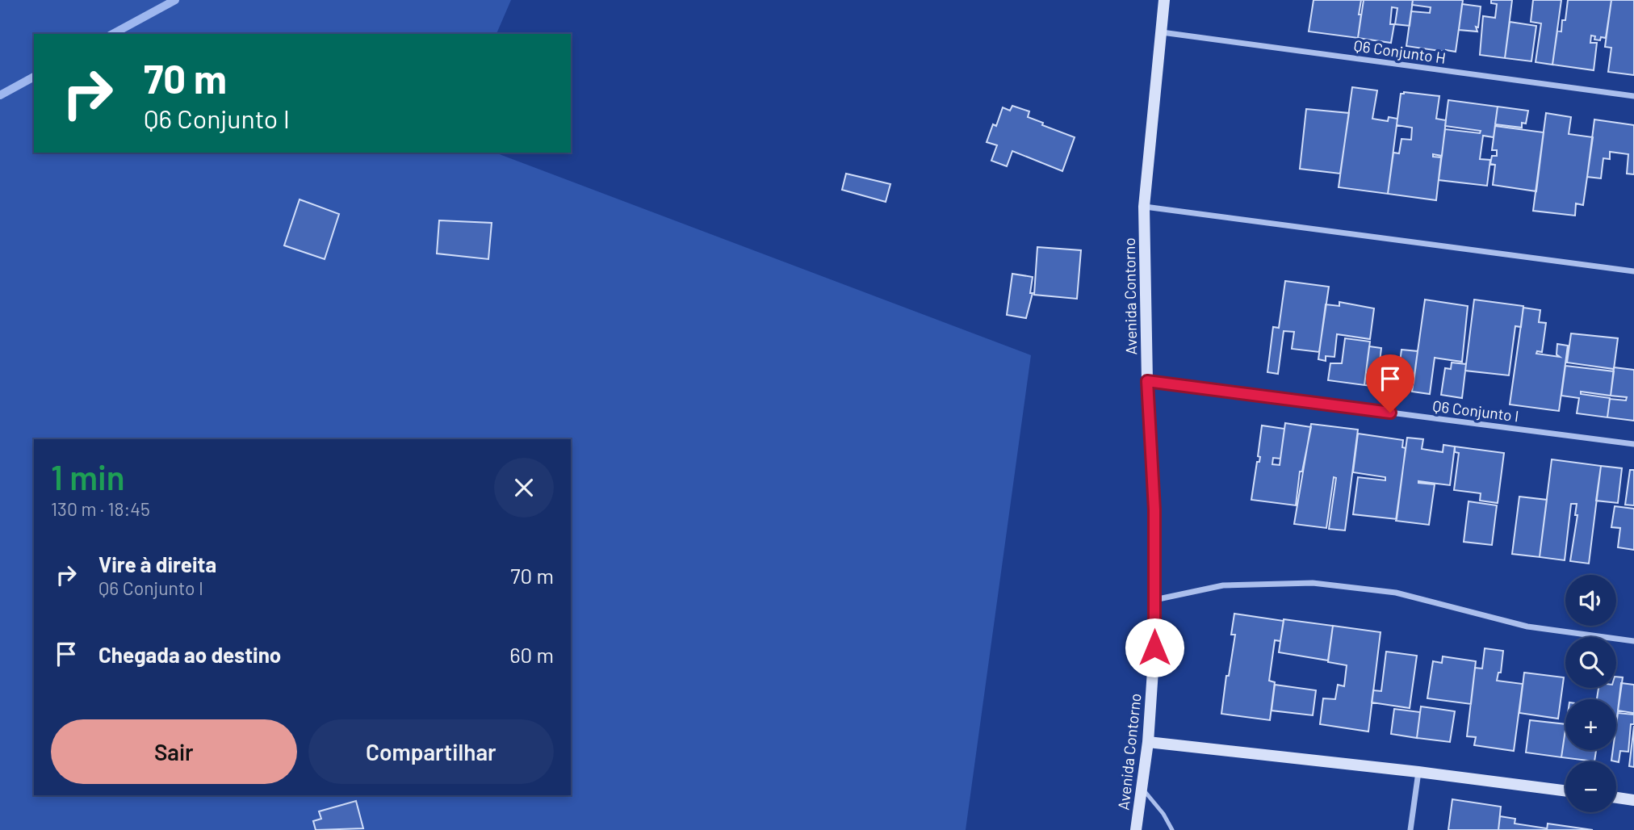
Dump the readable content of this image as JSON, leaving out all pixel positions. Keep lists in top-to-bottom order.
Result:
{
  "streets": {
    "street": ["Q6 Conjunto H", "Avenida Contorno", "Q6 Conjunto I"]
  },
  "crossings": [
    ["Q6 Conjunto H", "Avenida Contorno"],
    ["Avenida Contorno", "Q6 Conjunto I"]
  ],
  "page": {
    "turn": ["70 m", "Q6 Conjunto I"],
    "heading": ["1 min", "130 m · 18:45"],
    "list": [
      {
        "name": "Vire à direita",
        "note": "Q6 Conjunto I",
        "value": "70 m"
      },
      {
        "name": "Chegada ao destino",
        "value": "60 m"
      }
    ],
    "map_buttons": ["+", "−"],
    "buttons": ["Sair", "Compartilhar"]
  }
}
